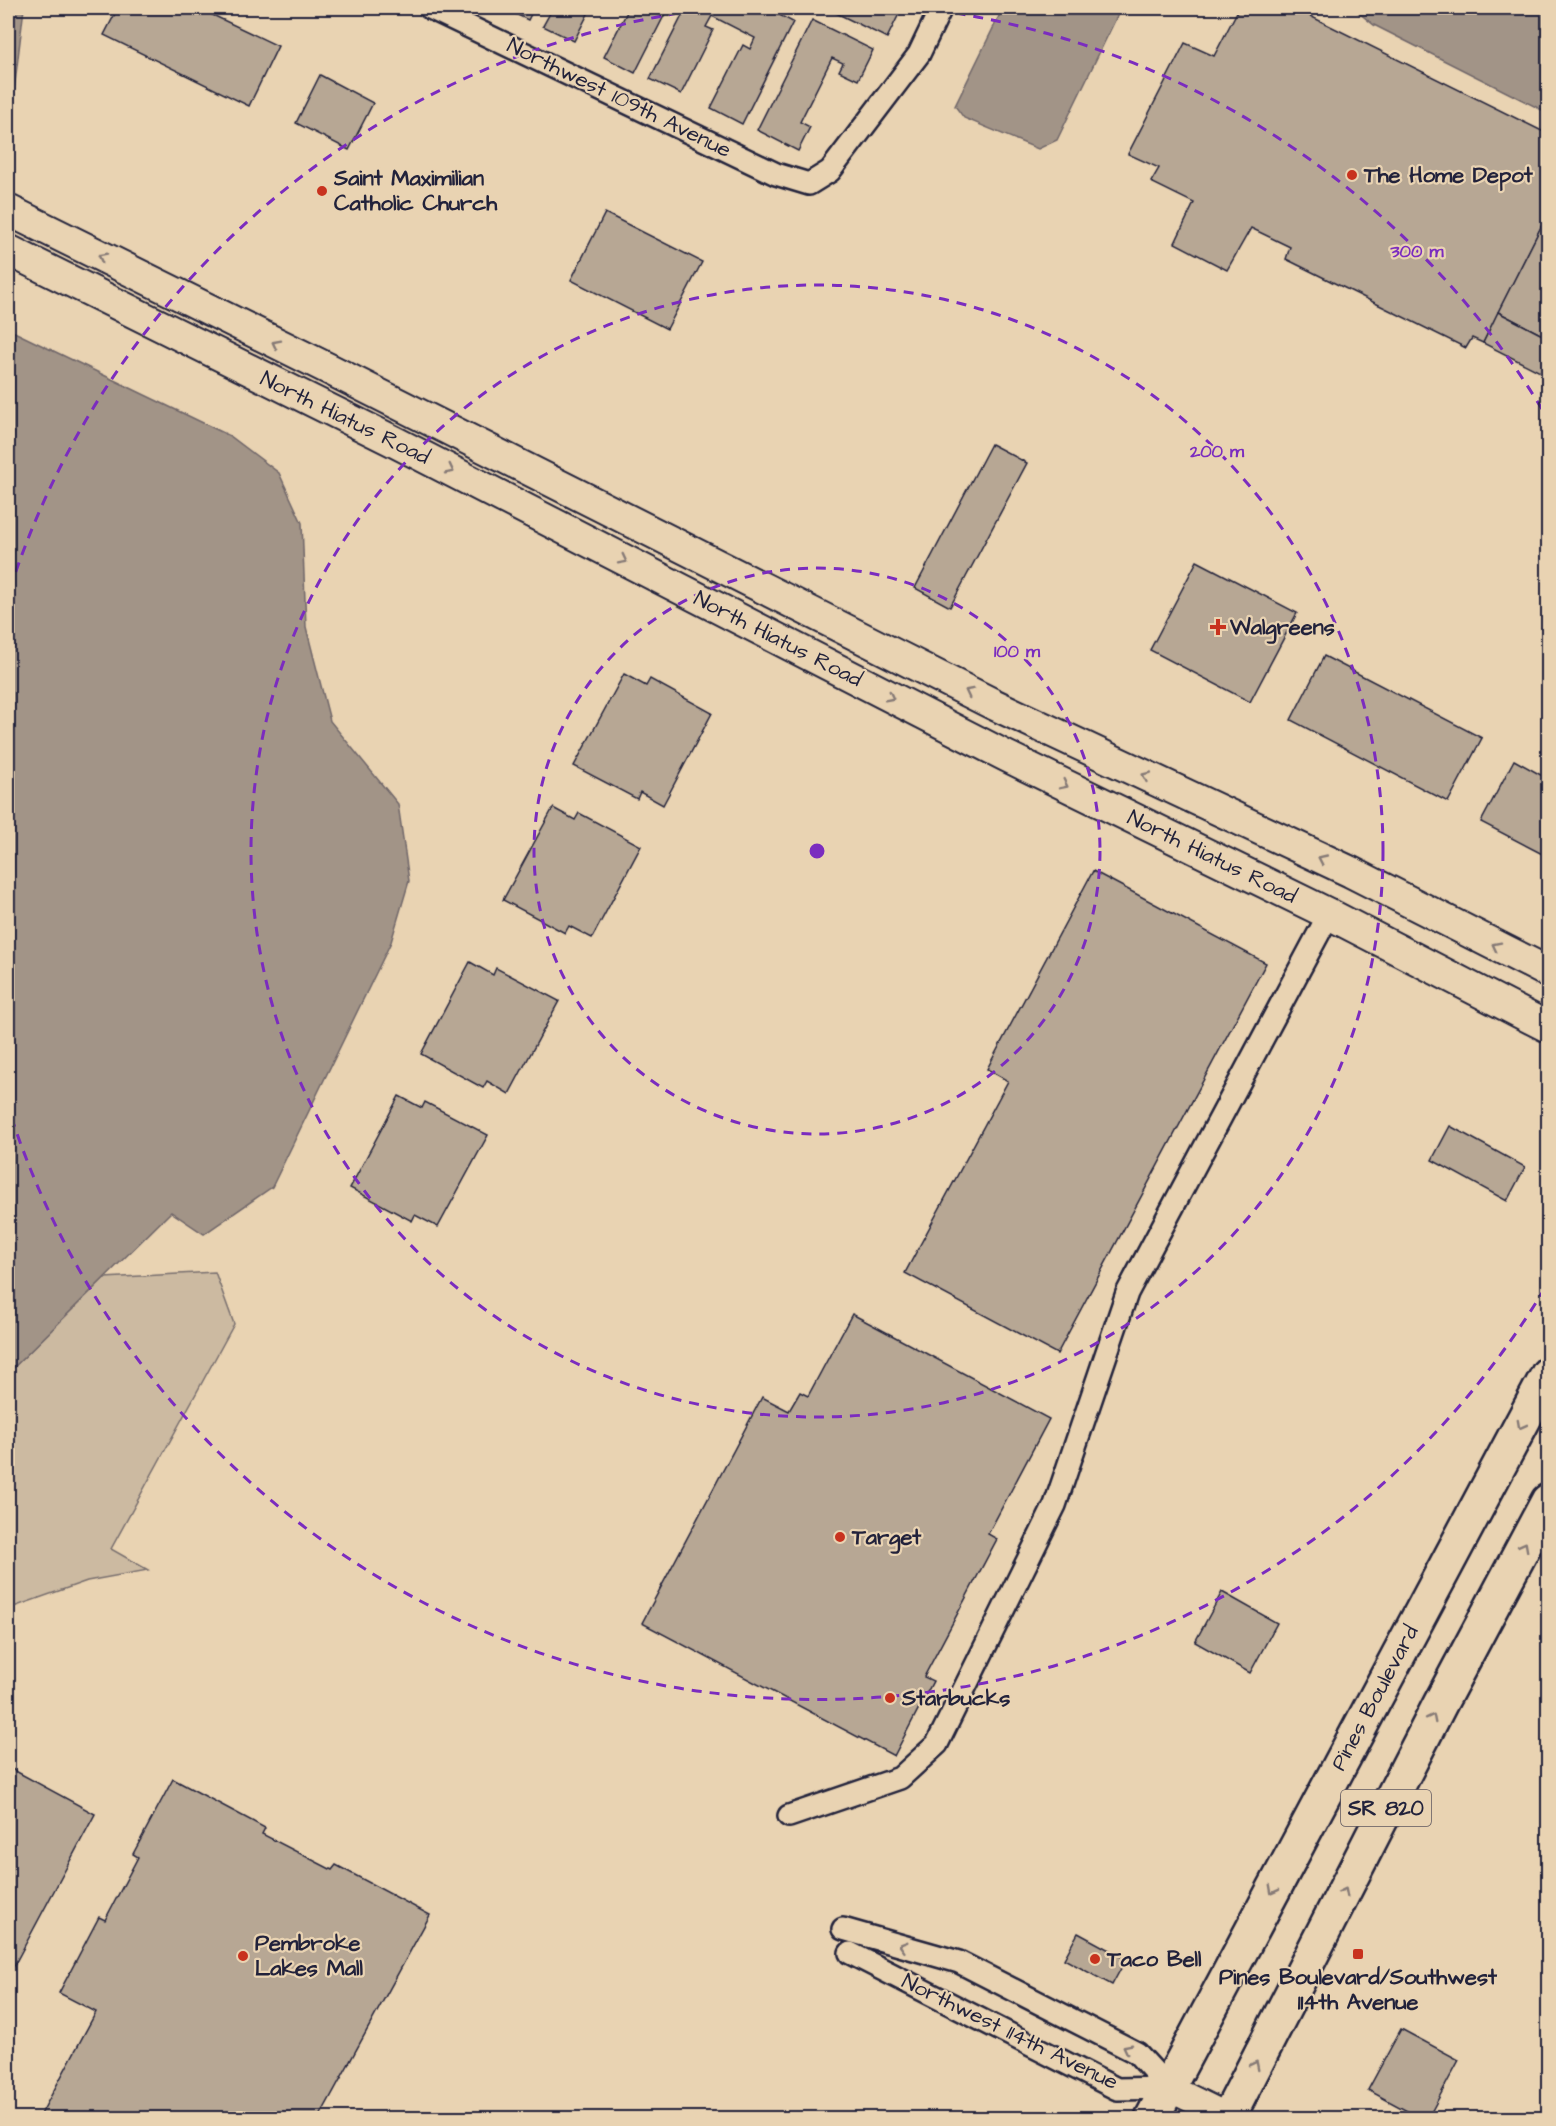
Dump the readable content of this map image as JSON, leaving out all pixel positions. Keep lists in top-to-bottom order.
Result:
{
  "streets": {
    "highway": ["Pines Boulevard", "SR 820"],
    "main road": ["North Hiatus Road"],
    "street": ["Northwest 109th Avenue", "Northwest 114th Avenue"]
  },
  "crossings": [
    ["Pines Boulevard", "Northwest 114th Avenue"]
  ],
  "places": {
    "other": [
      "The Home Depot",
      "Saint Maximilian Catholic Church",
      "Target",
      "Starbucks",
      "Pembroke Lakes Mall",
      "Taco Bell"
    ],
    "health": ["Walgreens"],
    "transit": ["Pines Boulevard/Southwest 114th Avenue"]
  },
  "rings": ["300 m", "200 m", "100 m"]
}
